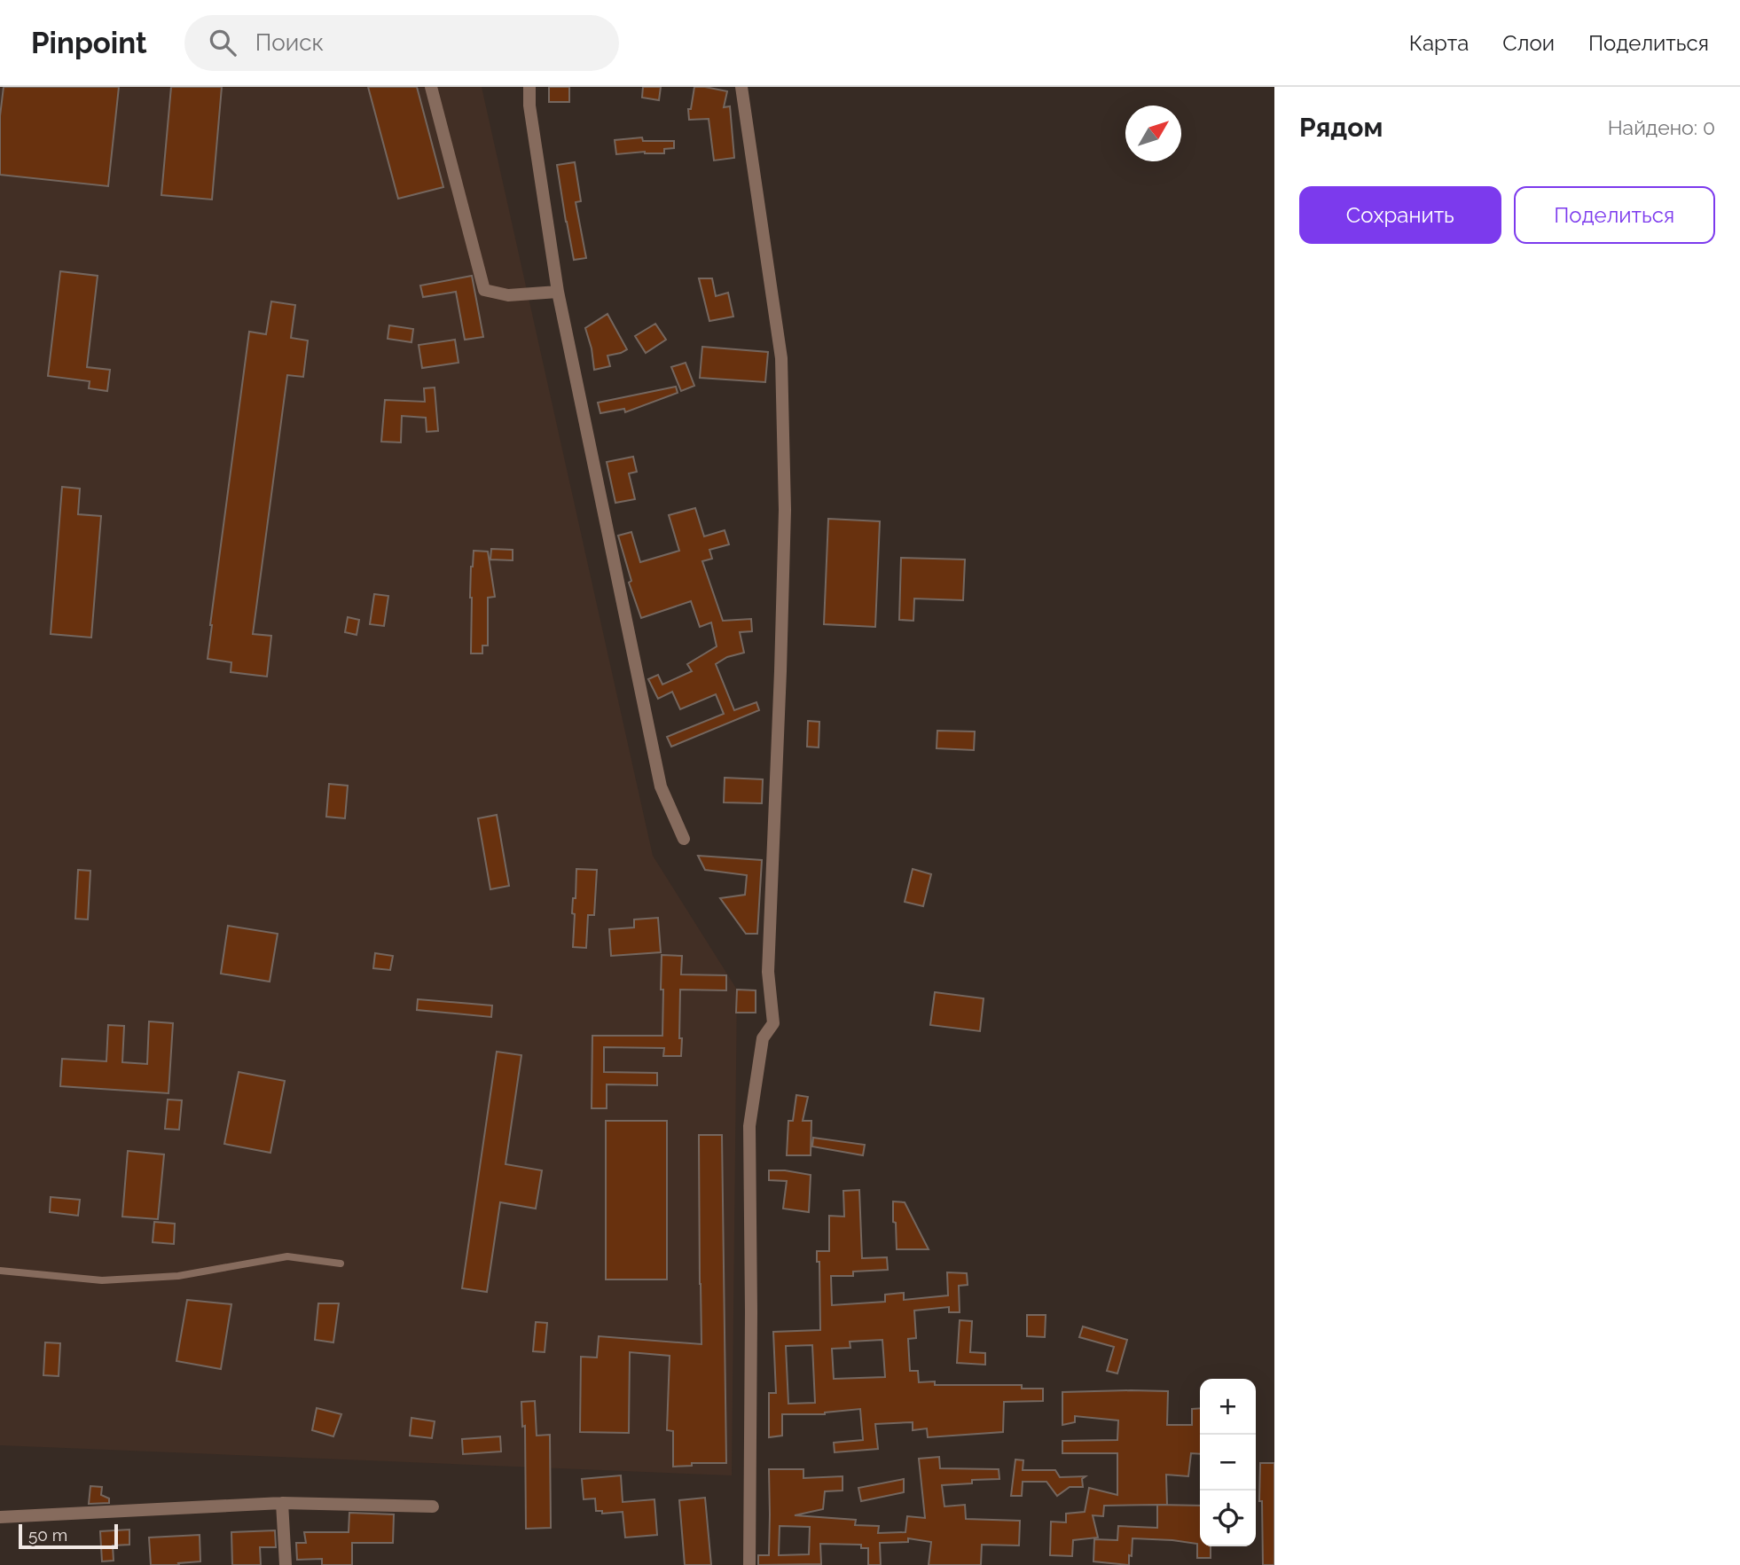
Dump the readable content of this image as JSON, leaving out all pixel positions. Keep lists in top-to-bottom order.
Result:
{
  "scale_bar": "50 m",
  "north": "top right",
  "page": {
    "header": "Pinpoint",
    "search": "Поиск",
    "nav": ["Карта", "Слои", "Поделиться"],
    "heading": ["Рядом", "Найдено: 0"],
    "buttons": ["Сохранить", "Поделиться"],
    "map_buttons": ["+", "−"],
    "scale": "50 m"
  }
}
